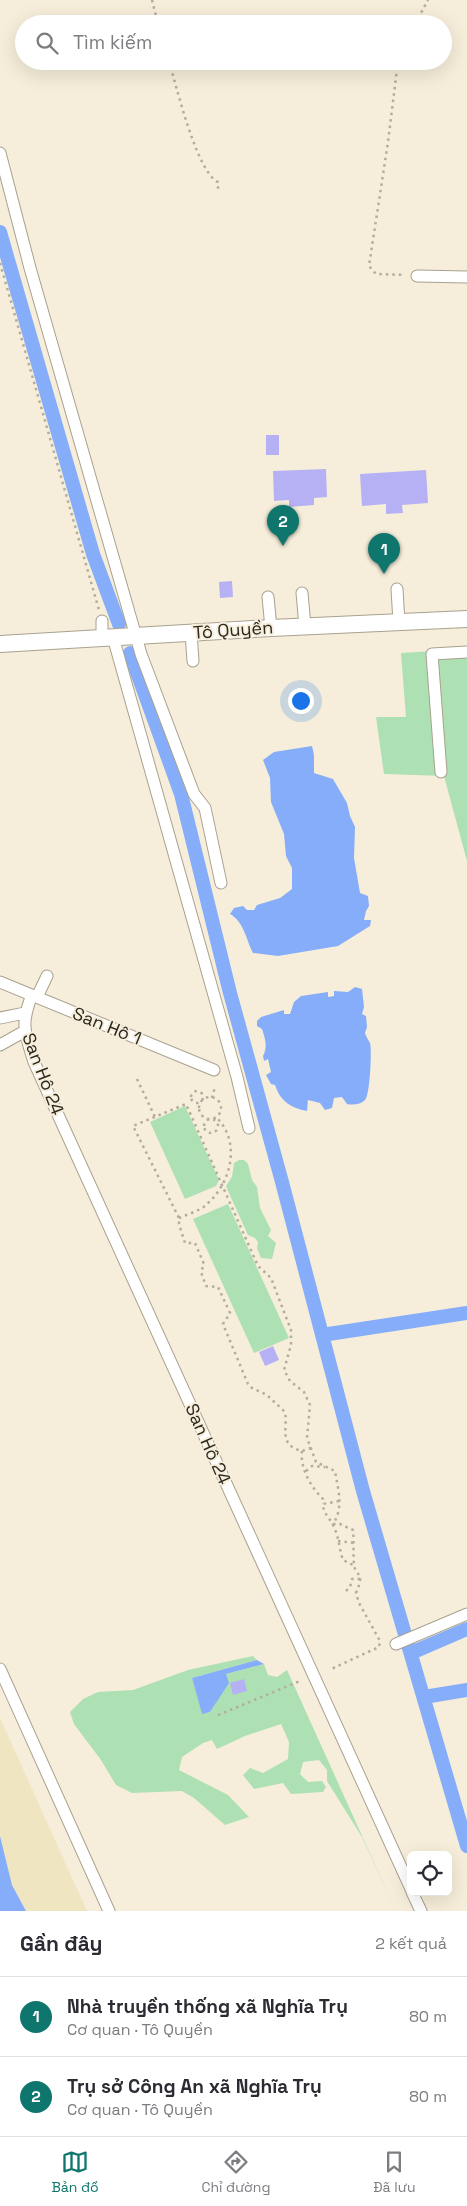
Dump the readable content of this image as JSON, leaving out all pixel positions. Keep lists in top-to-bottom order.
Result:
{
  "streets": {
    "main road": ["Tô Quyền"],
    "street": ["San Hô 1", "San Hô 24"]
  },
  "crossings": [
    ["San Hô 1", "San Hô 24"]
  ],
  "page": {
    "search": "Tìm kiếm",
    "pins": ["2", "1"],
    "heading": ["Gần đây", "2 kết quả"],
    "list": [
      {
        "mark": "1",
        "name": "Nhà truyền thống xã Nghĩa Trụ",
        "note": "Cơ quan · Tô Quyền",
        "value": "80 m"
      },
      {
        "mark": "2",
        "name": "Trụ sở Công An xã Nghĩa Trụ",
        "note": "Cơ quan · Tô Quyền",
        "value": "80 m"
      }
    ],
    "nav": ["Bản đồ", "Chỉ đường", "Đã lưu"]
  }
}
